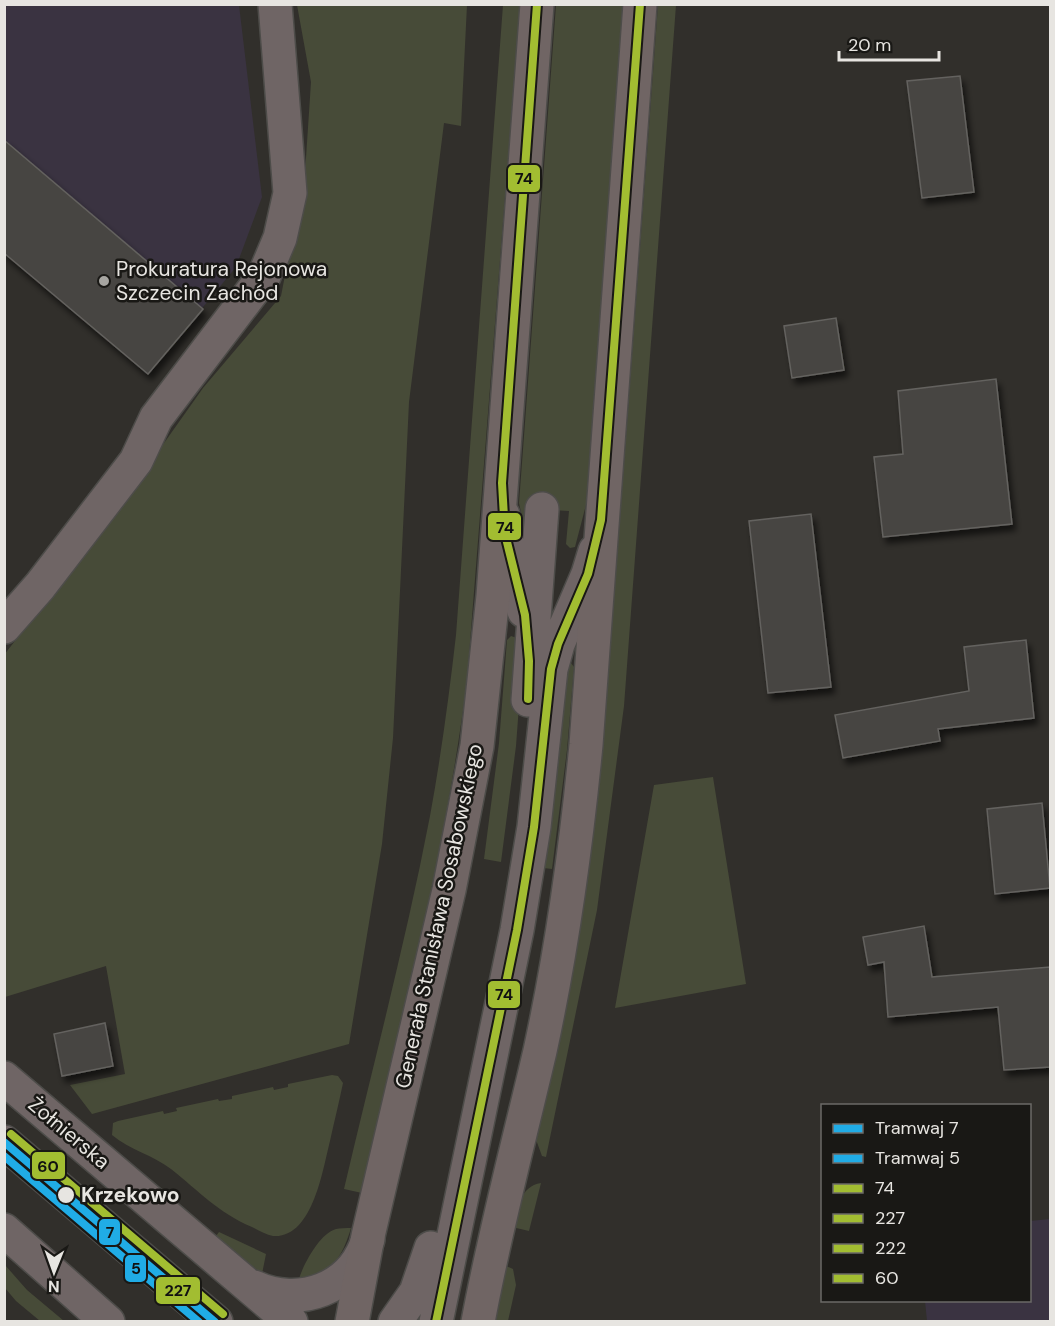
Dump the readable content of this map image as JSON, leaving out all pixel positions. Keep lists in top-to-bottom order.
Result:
{
  "streets": {
    "main road": ["Generała Stanisława Sosabowskiego"],
    "street": ["Żołnierska"]
  },
  "crossings": [
    ["Generała Stanisława Sosabowskiego", "Żołnierska"]
  ],
  "places": ["Prokuratura Rejonowa Szczecin Zachód", "Krzekowo"],
  "lines": [
    "transit line 74",
    "transit line 60",
    "tram line 7",
    "transit line 227",
    "tram line 5",
    "transit line 222"
  ],
  "legend": [
    "Tramwaj 7",
    "Tramwaj 5",
    "74",
    "227",
    "222",
    "60"
  ],
  "scale_bar": "20 m",
  "north": "bottom"
}
